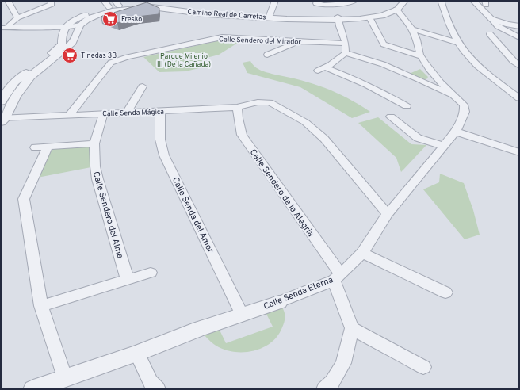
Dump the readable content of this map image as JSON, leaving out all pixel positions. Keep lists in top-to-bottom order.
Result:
{
  "streets": {
    "street": [
      "Camino Real de Carretas",
      "Calle Sendero del Mirador",
      "Calle Senda Mágica",
      "Calle Sendero de la Alegria",
      "Calle Sendero del Alma",
      "Calle Senda del Amor",
      "Calle Senda Eterna"
    ]
  },
  "crossings": [
    ["Camino Real de Carretas", "Calle Senda Eterna"],
    ["Calle Sendero del Mirador", "Calle Senda Mágica"],
    ["Calle Senda Mágica", "Calle Sendero de la Alegria"],
    ["Calle Senda Mágica", "Calle Sendero del Alma"],
    ["Calle Senda Mágica", "Calle Senda del Amor"],
    ["Calle Senda Mágica", "Calle Senda Eterna"],
    ["Calle Sendero de la Alegria", "Calle Senda Eterna"],
    ["Calle Senda del Amor", "Calle Senda Eterna"]
  ],
  "parks": ["Parque Milenio III (De la Cañada)"],
  "places": {
    "supermarket": ["Fresko", "Tinedas 3B"]
  }
}
